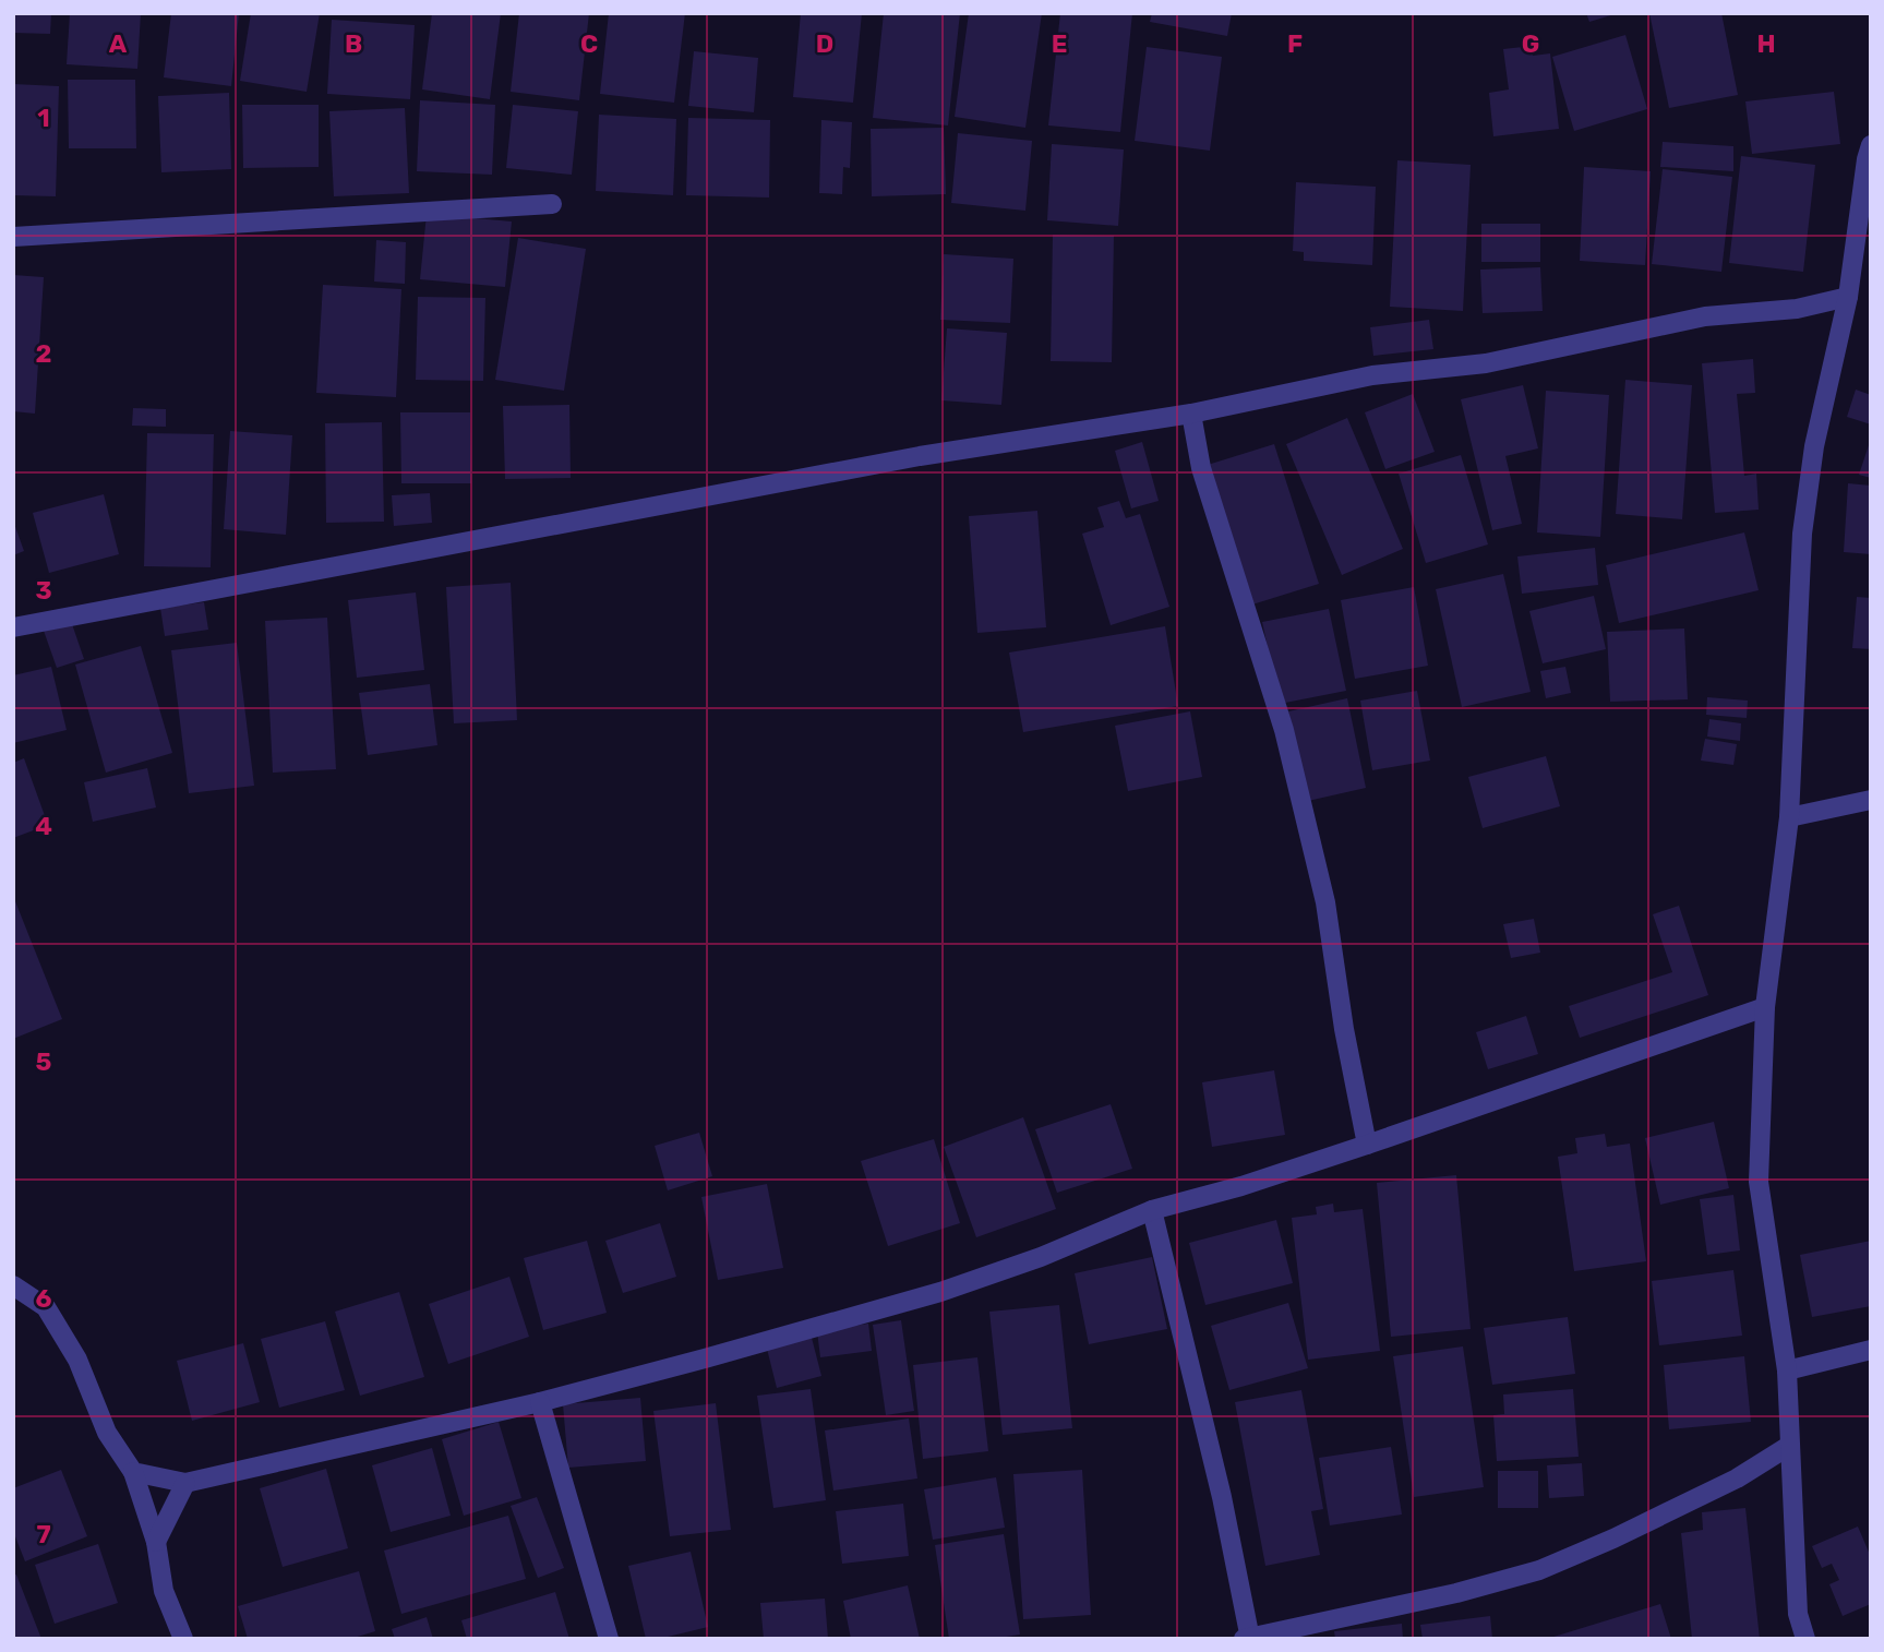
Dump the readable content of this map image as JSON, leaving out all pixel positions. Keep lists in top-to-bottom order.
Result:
{
  "grid": {
    "columns": [
      "A",
      "B",
      "C",
      "D",
      "E",
      "F",
      "G",
      "H"
    ],
    "rows": [
      "1",
      "2",
      "3",
      "4",
      "5",
      "6",
      "7"
    ]
  }
}
